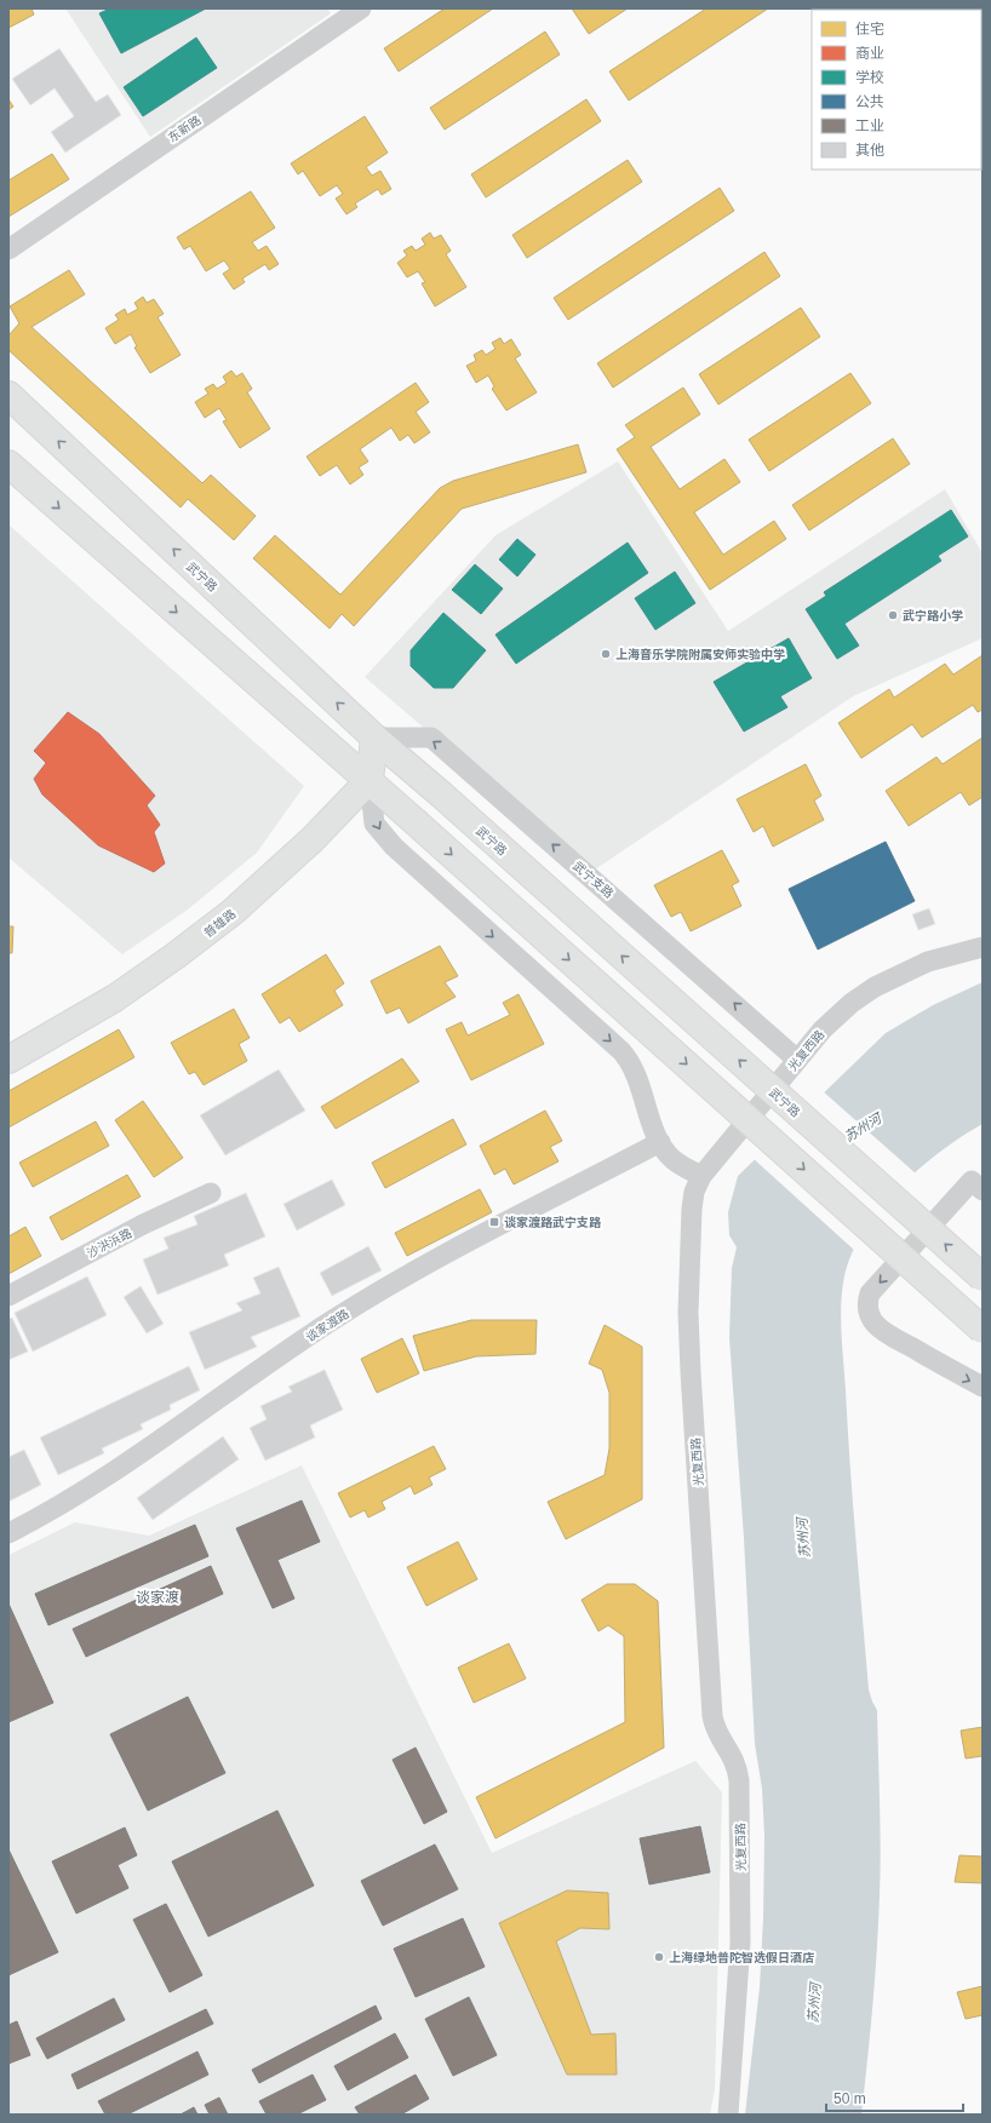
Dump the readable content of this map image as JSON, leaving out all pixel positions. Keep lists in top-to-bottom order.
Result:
{
  "streets": {
    "main road": ["武宁路", "普雄路"],
    "street": [
      "东新路",
      "武宁支路",
      "光复西路",
      "沙洪浜路",
      "谈家渡路"
    ]
  },
  "crossings": [
    ["武宁路", "武宁支路"],
    ["武宁支路", "光复西路"]
  ],
  "districts": ["谈家渡"],
  "water": ["苏州河"],
  "places": {
    "other": ["武宁路小学", "上海音乐学院附属安师实验中学", "上海绿地普陀智选假日酒店"],
    "transit": ["谈家渡路武宁支路"]
  },
  "legend": [
    "住宅",
    "商业",
    "学校",
    "公共",
    "工业",
    "其他"
  ],
  "scale_bar": "50 m"
}
